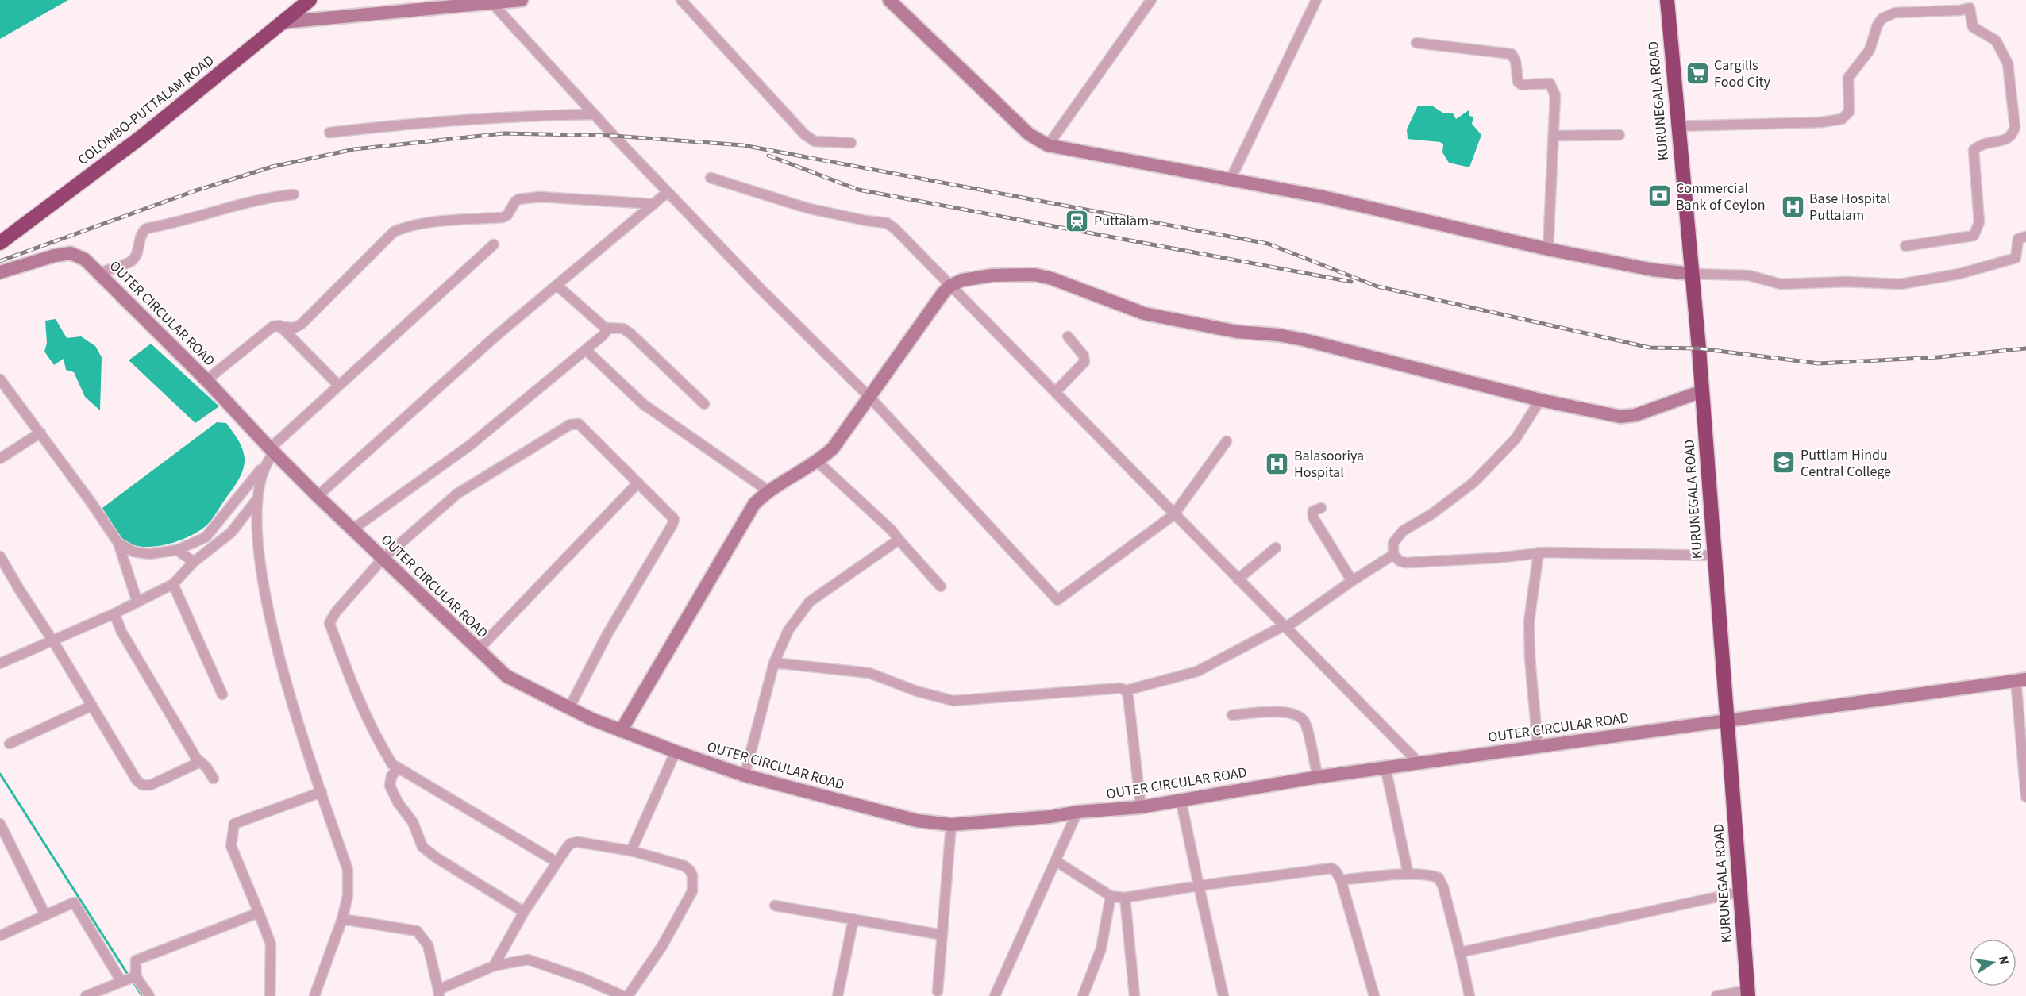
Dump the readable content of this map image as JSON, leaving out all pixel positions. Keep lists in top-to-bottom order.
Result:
{
  "streets": {
    "highway": ["KURUNEGALA ROAD", "COLOMBO-PUTTALAM ROAD"],
    "street": ["OUTER CIRCULAR ROAD"]
  },
  "crossings": [
    ["KURUNEGALA ROAD", "OUTER CIRCULAR ROAD"]
  ],
  "places": {
    "supermarket": ["Cargills Food City"],
    "bank": ["Commercial Bank of Ceylon"],
    "hospital": ["Base Hospital Puttalam", "Balasooriya Hospital"],
    "station": ["Puttalam"],
    "school or university": ["Puttlam Hindu Central College"]
  },
  "north": "right"
}
